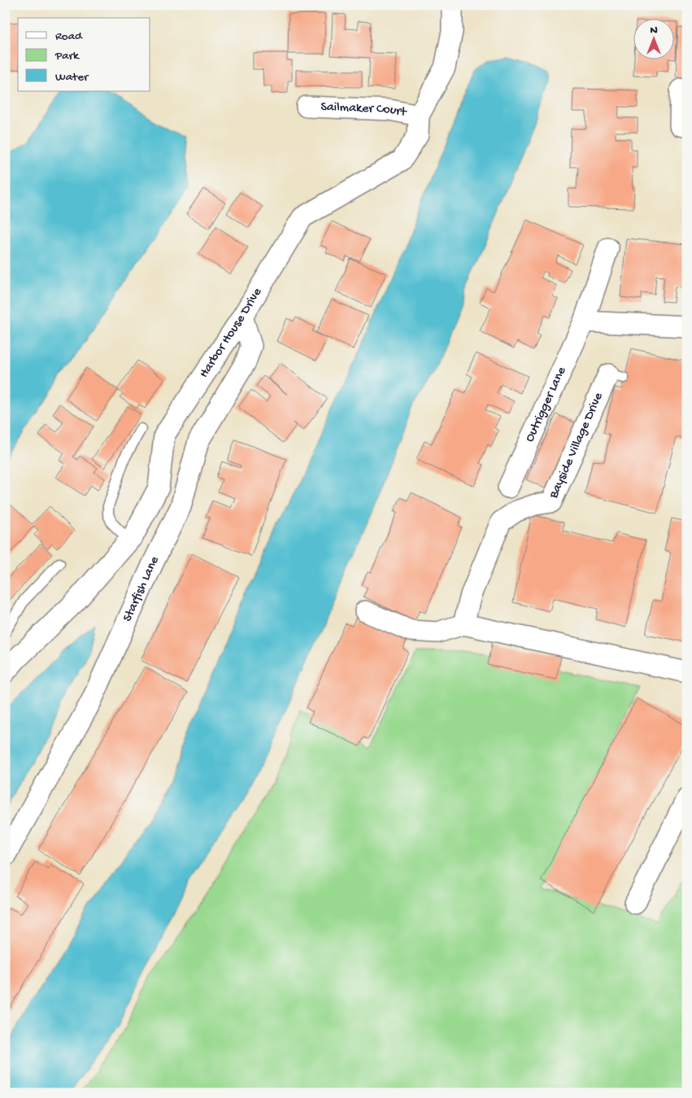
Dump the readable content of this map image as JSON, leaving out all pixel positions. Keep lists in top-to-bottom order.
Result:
{
  "streets": {
    "street": [
      "Sailmaker Court",
      "Harbor House Drive",
      "Outrigger Lane",
      "Bayside Village Drive",
      "Starfish Lane"
    ]
  },
  "crossings": [
    ["Sailmaker Court", "Harbor House Drive"],
    ["Harbor House Drive", "Starfish Lane"]
  ],
  "legend": ["Road", "Park", "Water"],
  "north": "top"
}
